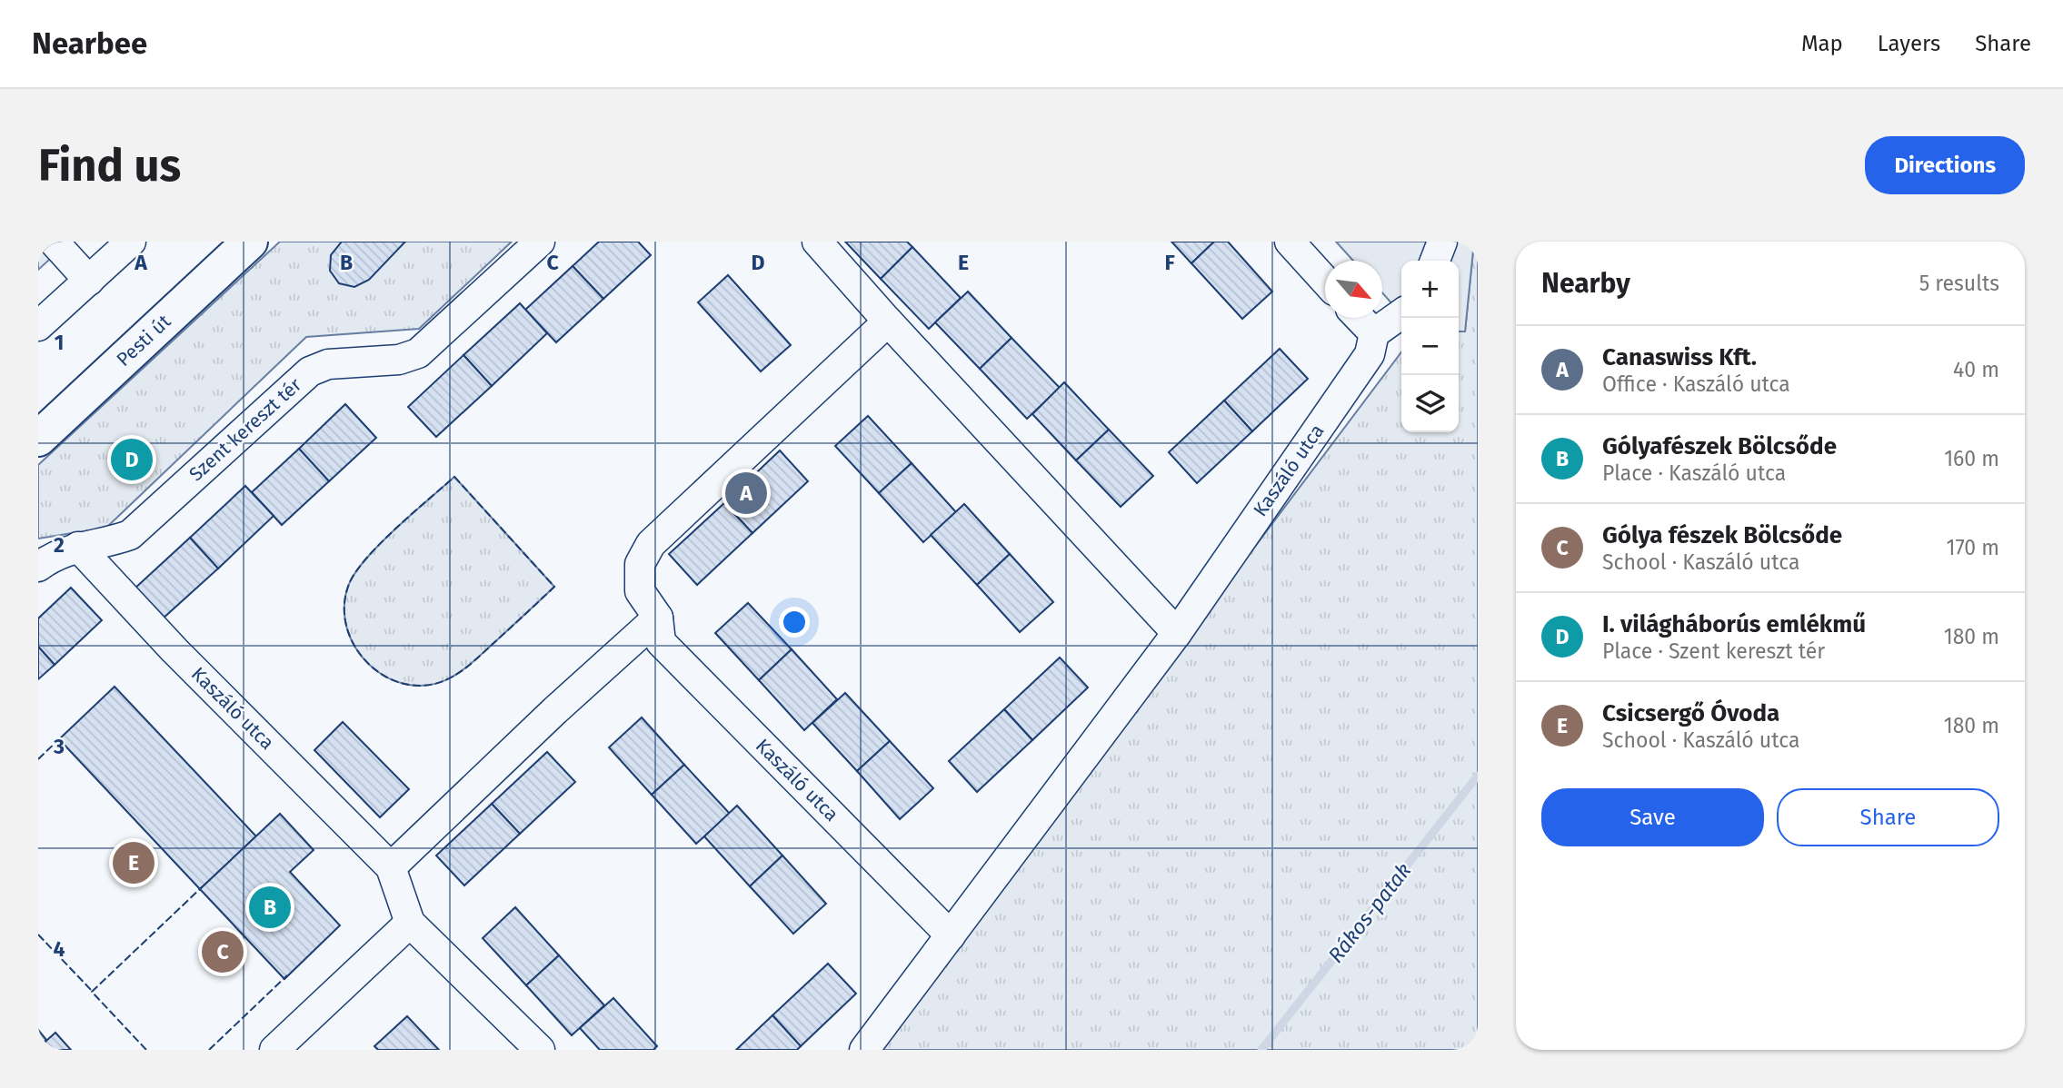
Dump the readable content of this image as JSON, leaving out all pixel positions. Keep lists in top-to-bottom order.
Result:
{
  "streets": {
    "main road": ["Pesti út"],
    "street": ["Szent kereszt tér", "Kaszáló utca"]
  },
  "crossings": [
    ["Szent kereszt tér", "Kaszáló utca"]
  ],
  "water": ["Rákos-patak"],
  "north": "bottom right",
  "page": {
    "header": "Nearbee",
    "nav": ["Map", "Layers", "Share"],
    "buttons": [
      "Directions",
      ["Save", "Share"]
    ],
    "title": "Find us",
    "heading": ["Nearby", "5 results"],
    "map_buttons": ["+", "−"],
    "list": [
      {
        "mark": "A",
        "name": "Canaswiss Kft.",
        "note": "Office · Kaszáló utca",
        "value": "40 m"
      },
      {
        "mark": "B",
        "name": "Gólyafészek Bölcsőde",
        "note": "Place · Kaszáló utca",
        "value": "160 m"
      },
      {
        "mark": "C",
        "name": "Gólya fészek Bölcsőde",
        "note": "School · Kaszáló utca",
        "value": "170 m"
      },
      {
        "mark": "D",
        "name": "I. világháborús emlékmű",
        "note": "Place · Szent kereszt tér",
        "value": "180 m"
      },
      {
        "mark": "E",
        "name": "Csicsergő Óvoda",
        "note": "School · Kaszáló utca",
        "value": "180 m"
      }
    ],
    "pins": [
      "D",
      "A",
      "E",
      "B",
      "C"
    ]
  },
  "grid": {
    "columns": [
      "A",
      "B",
      "C",
      "D",
      "E",
      "F"
    ],
    "rows": [
      "1",
      "2",
      "3",
      "4"
    ]
  }
}
